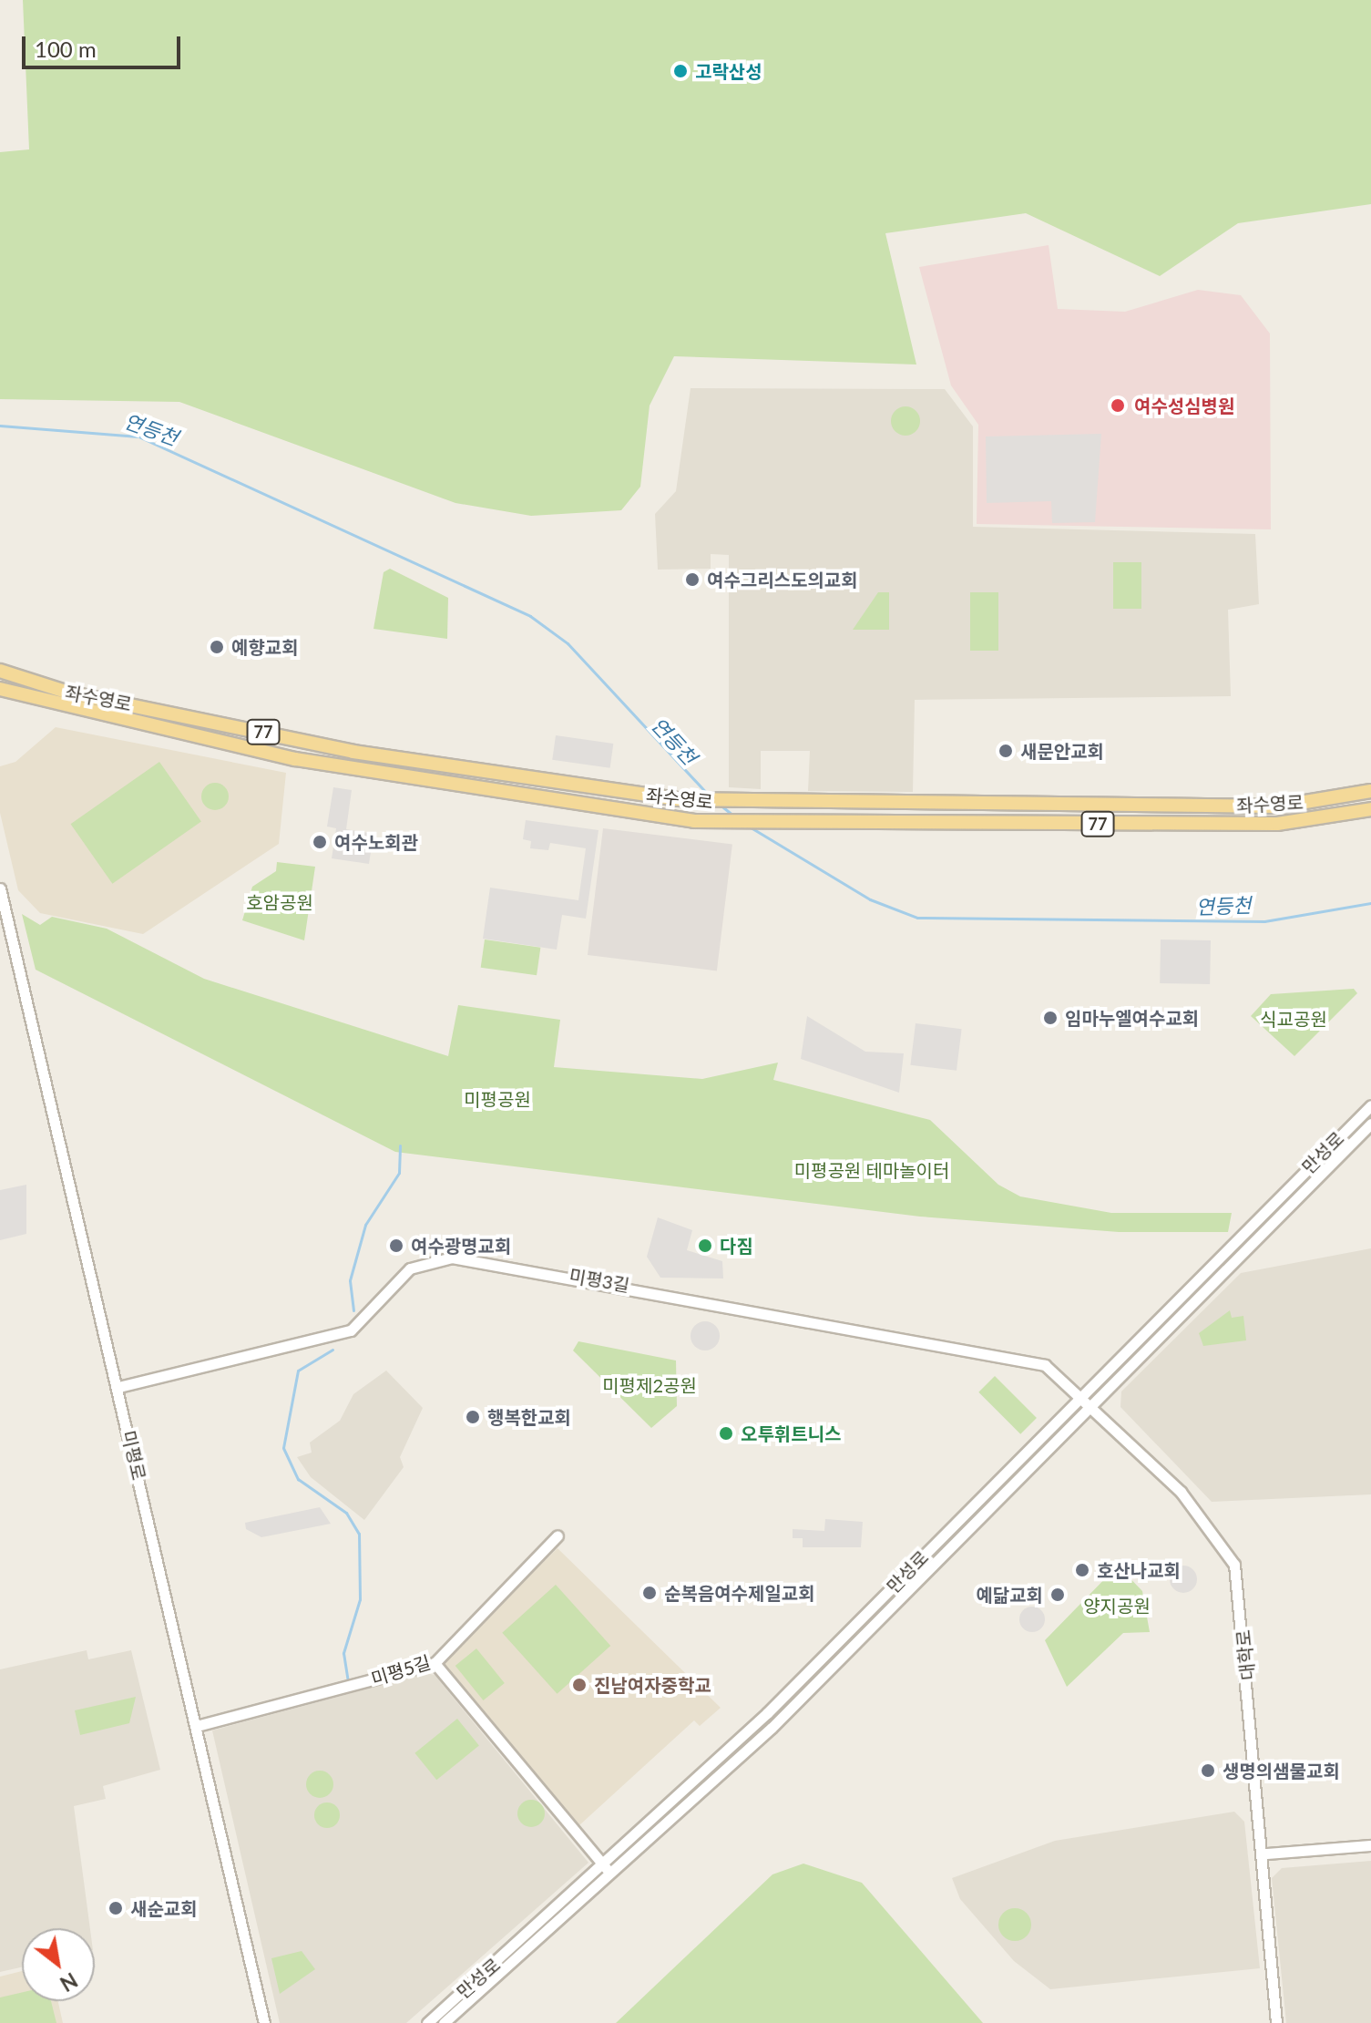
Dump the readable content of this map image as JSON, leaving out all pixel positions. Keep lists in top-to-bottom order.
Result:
{
  "streets": {
    "main road": ["좌수영로", "77"],
    "street": [
      "만성로",
      "미평3길",
      "미평로",
      "대학로",
      "미평5길"
    ]
  },
  "crossings": [
    ["만성로", "미평3길"],
    ["만성로", "대학로"],
    ["미평3길", "미평로"],
    ["미평3길", "대학로"],
    ["미평로", "미평5길"]
  ],
  "water": ["연등천"],
  "parks": [
    "호암공원",
    "식교공원",
    "미평공원",
    "미평공원 테마놀이터",
    "미평제2공원",
    "양지공원"
  ],
  "places": [
    "고락산성",
    "여수성심병원",
    "여수그리스도의교회",
    "예향교회",
    "새문안교회",
    "여수노회관",
    "임마누엘여수교회",
    "여수광명교회",
    "다짐",
    "행복한교회",
    "오투휘트니스",
    "호산나교회",
    "순복음여수제일교회",
    "예닮교회",
    "진남여자중학교",
    "생명의샘물교회",
    "새순교회"
  ],
  "scale_bar": "100 m",
  "north": "bottom right"
}
